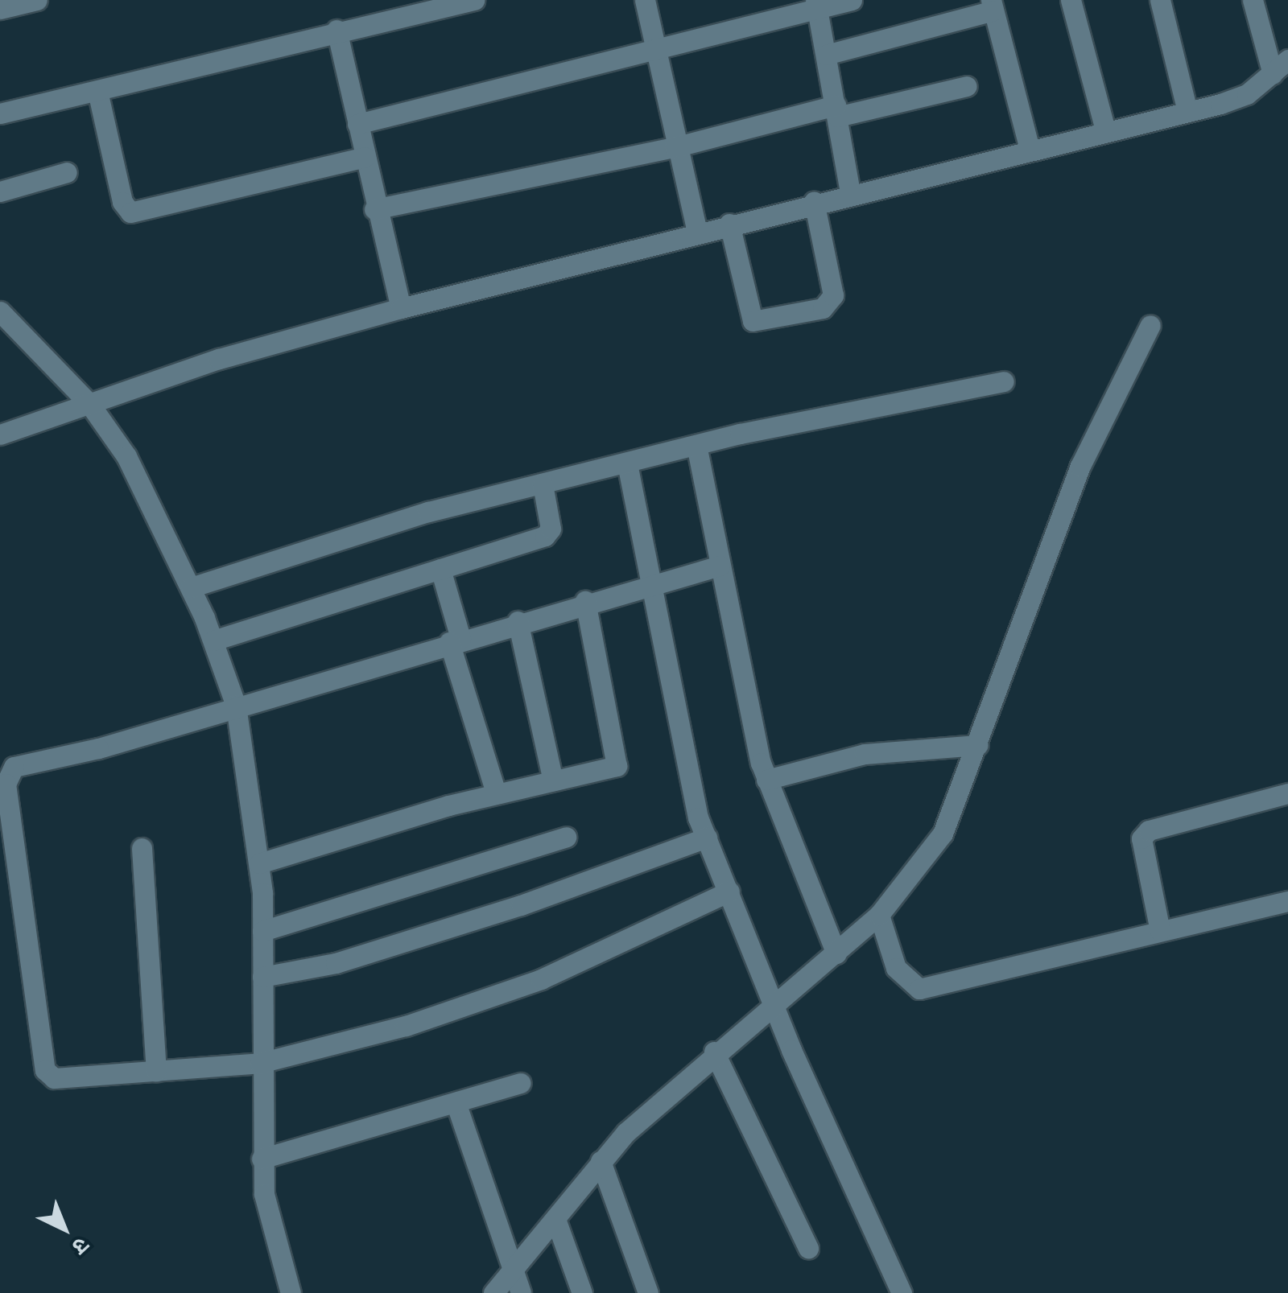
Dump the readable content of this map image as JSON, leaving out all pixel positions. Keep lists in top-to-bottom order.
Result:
{
  "north": "bottom right"
}
